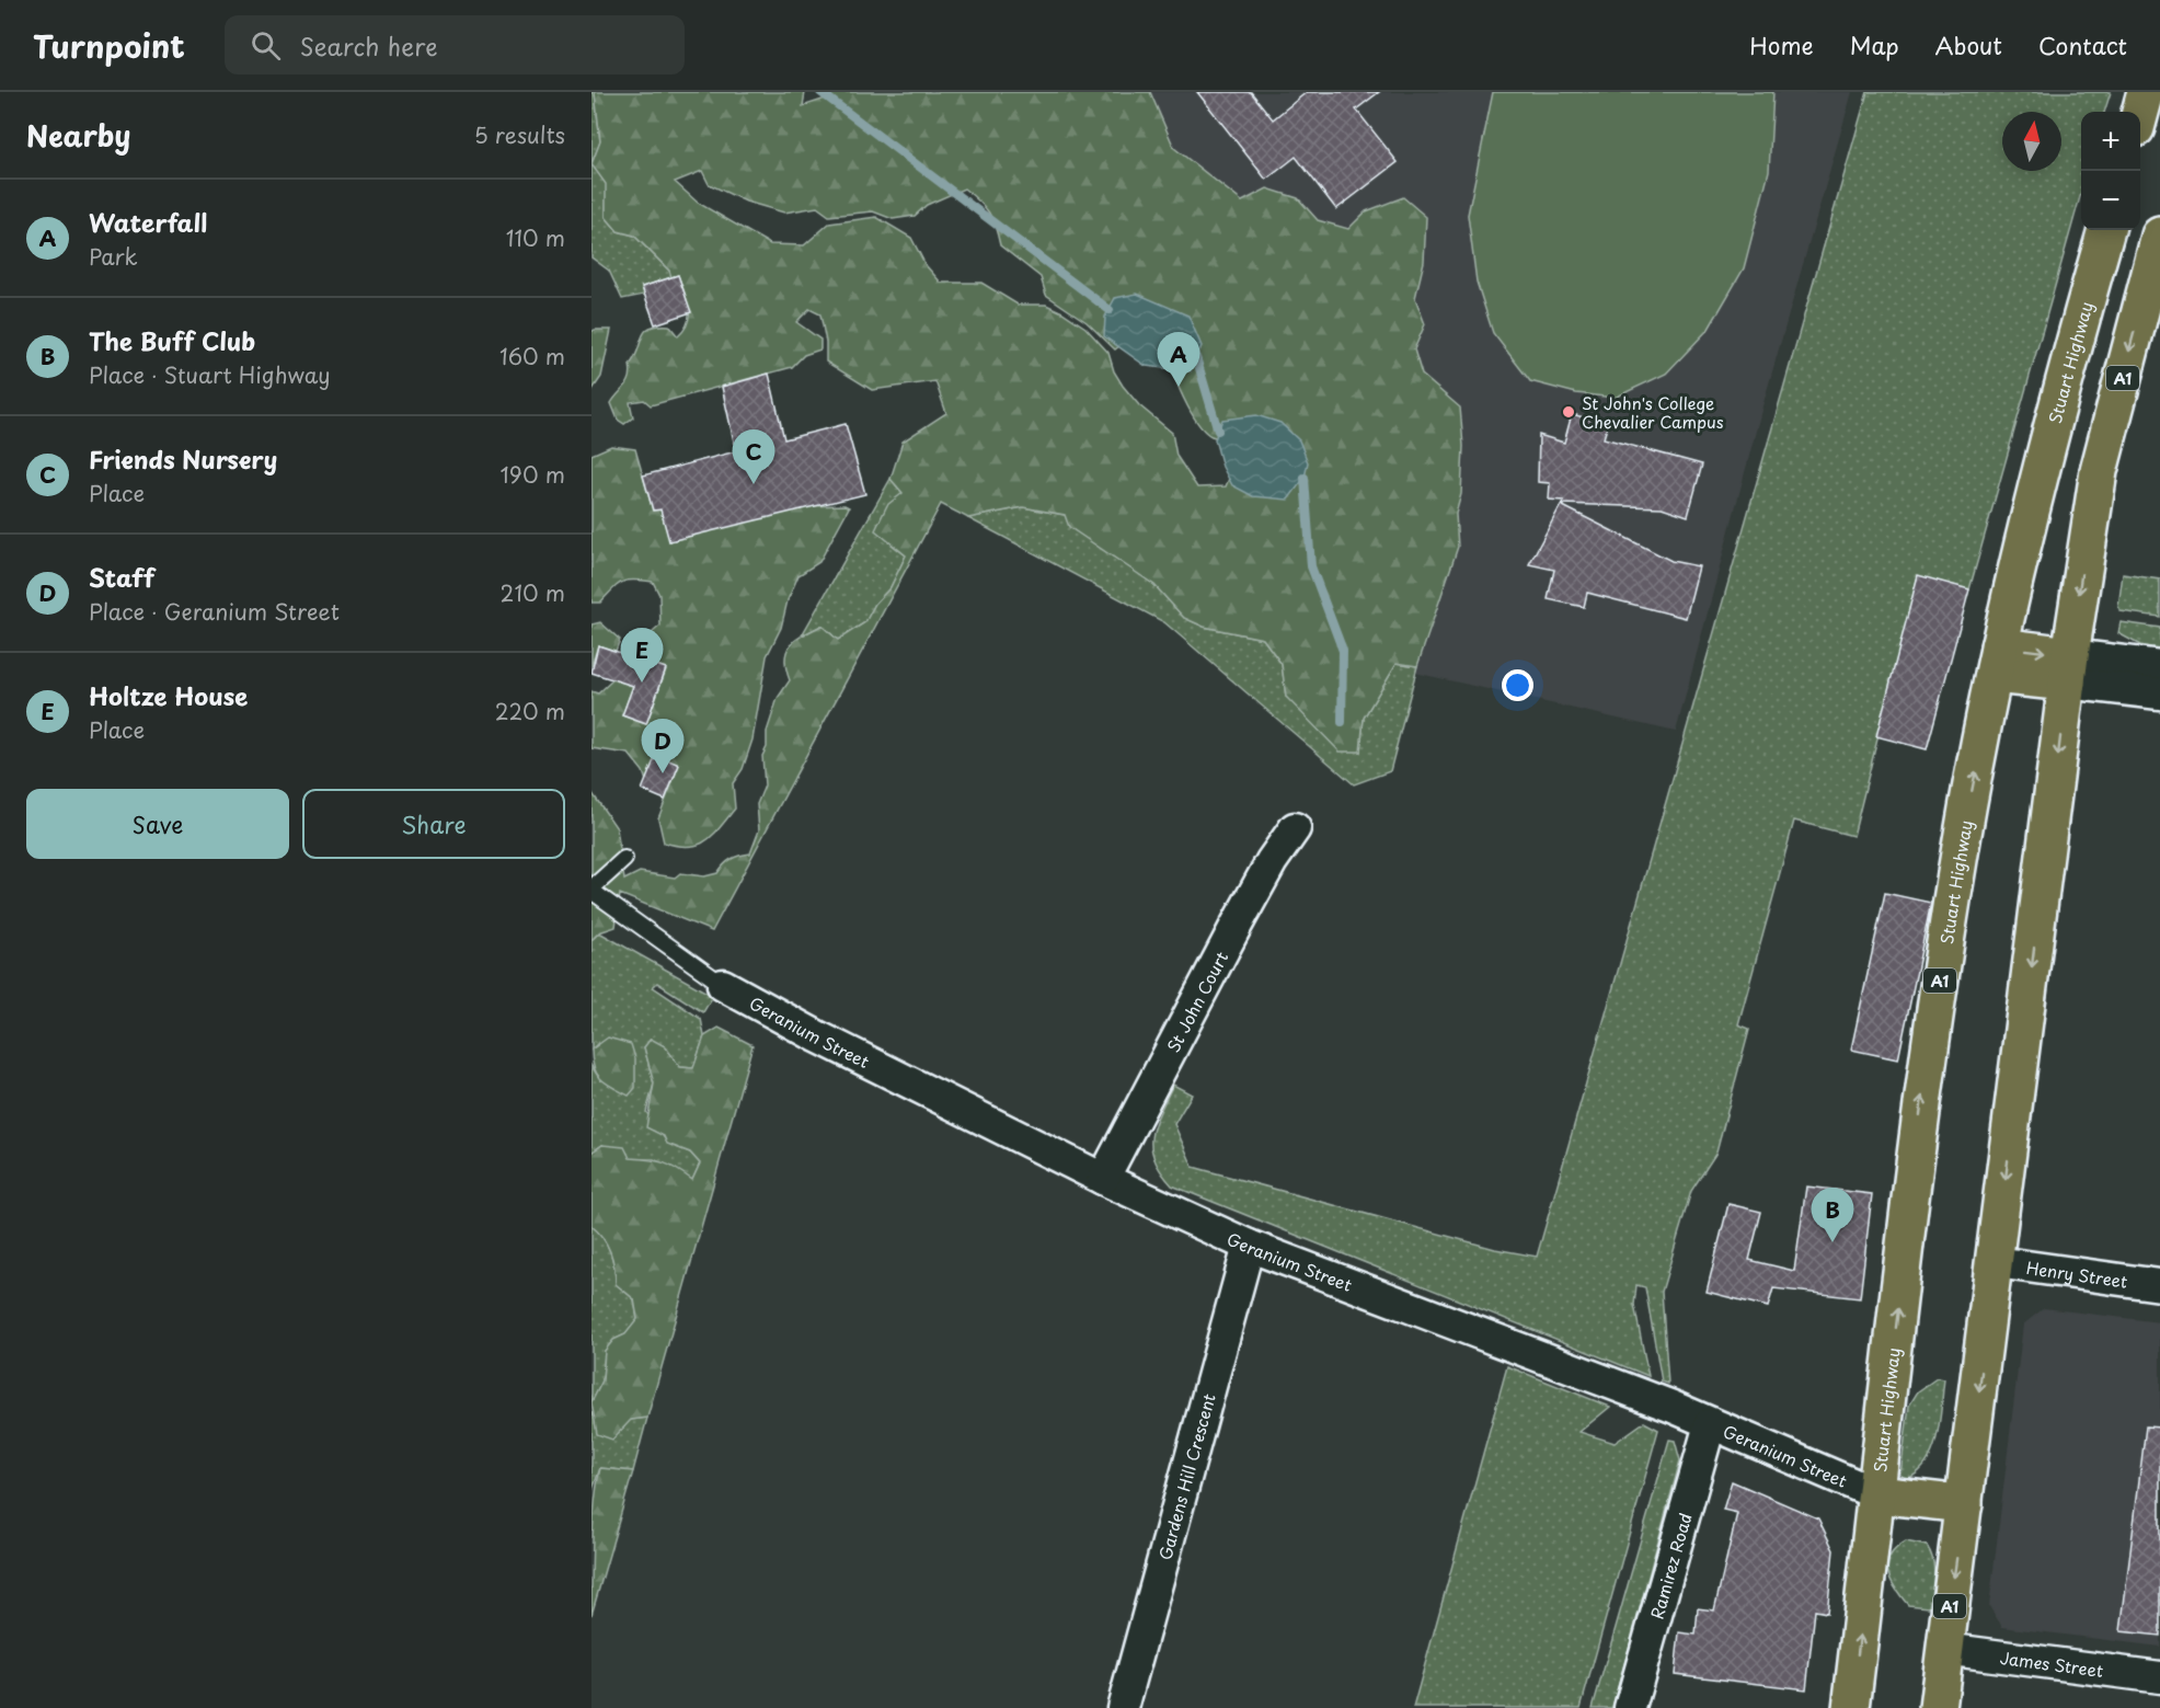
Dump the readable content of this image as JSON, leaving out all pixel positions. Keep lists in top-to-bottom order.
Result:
{
  "streets": {
    "highway": ["Stuart Highway", "A1"],
    "street": [
      "St John Court",
      "Geranium Street",
      "Henry Street",
      "Gardens Hill Crescent",
      "Ramirez Road",
      "James Street"
    ]
  },
  "crossings": [
    ["Stuart Highway", "Geranium Street"],
    ["A1", "Henry Street"],
    ["A1", "James Street"],
    ["St John Court", "Geranium Street"],
    ["Geranium Street", "Gardens Hill Crescent"],
    ["Geranium Street", "Ramirez Road"]
  ],
  "places": ["St John's College Chevalier Campus"],
  "north": "top",
  "page": {
    "header": "Turnpoint",
    "search": "Search here",
    "nav": [
      "Home",
      "Map",
      "About",
      "Contact"
    ],
    "heading": ["Nearby", "5 results"],
    "map_buttons": ["+", "−"],
    "list": [
      {
        "mark": "A",
        "name": "Waterfall",
        "note": "Park",
        "value": "110 m"
      },
      {
        "mark": "B",
        "name": "The Buff Club",
        "note": "Place · Stuart Highway",
        "value": "160 m"
      },
      {
        "mark": "C",
        "name": "Friends Nursery",
        "note": "Place",
        "value": "190 m"
      },
      {
        "mark": "D",
        "name": "Staff",
        "note": "Place · Geranium Street",
        "value": "210 m"
      },
      {
        "mark": "E",
        "name": "Holtze House",
        "note": "Place",
        "value": "220 m"
      }
    ],
    "pins": [
      "A",
      "C",
      "E",
      "D",
      "B"
    ],
    "buttons": ["Save", "Share"]
  }
}
